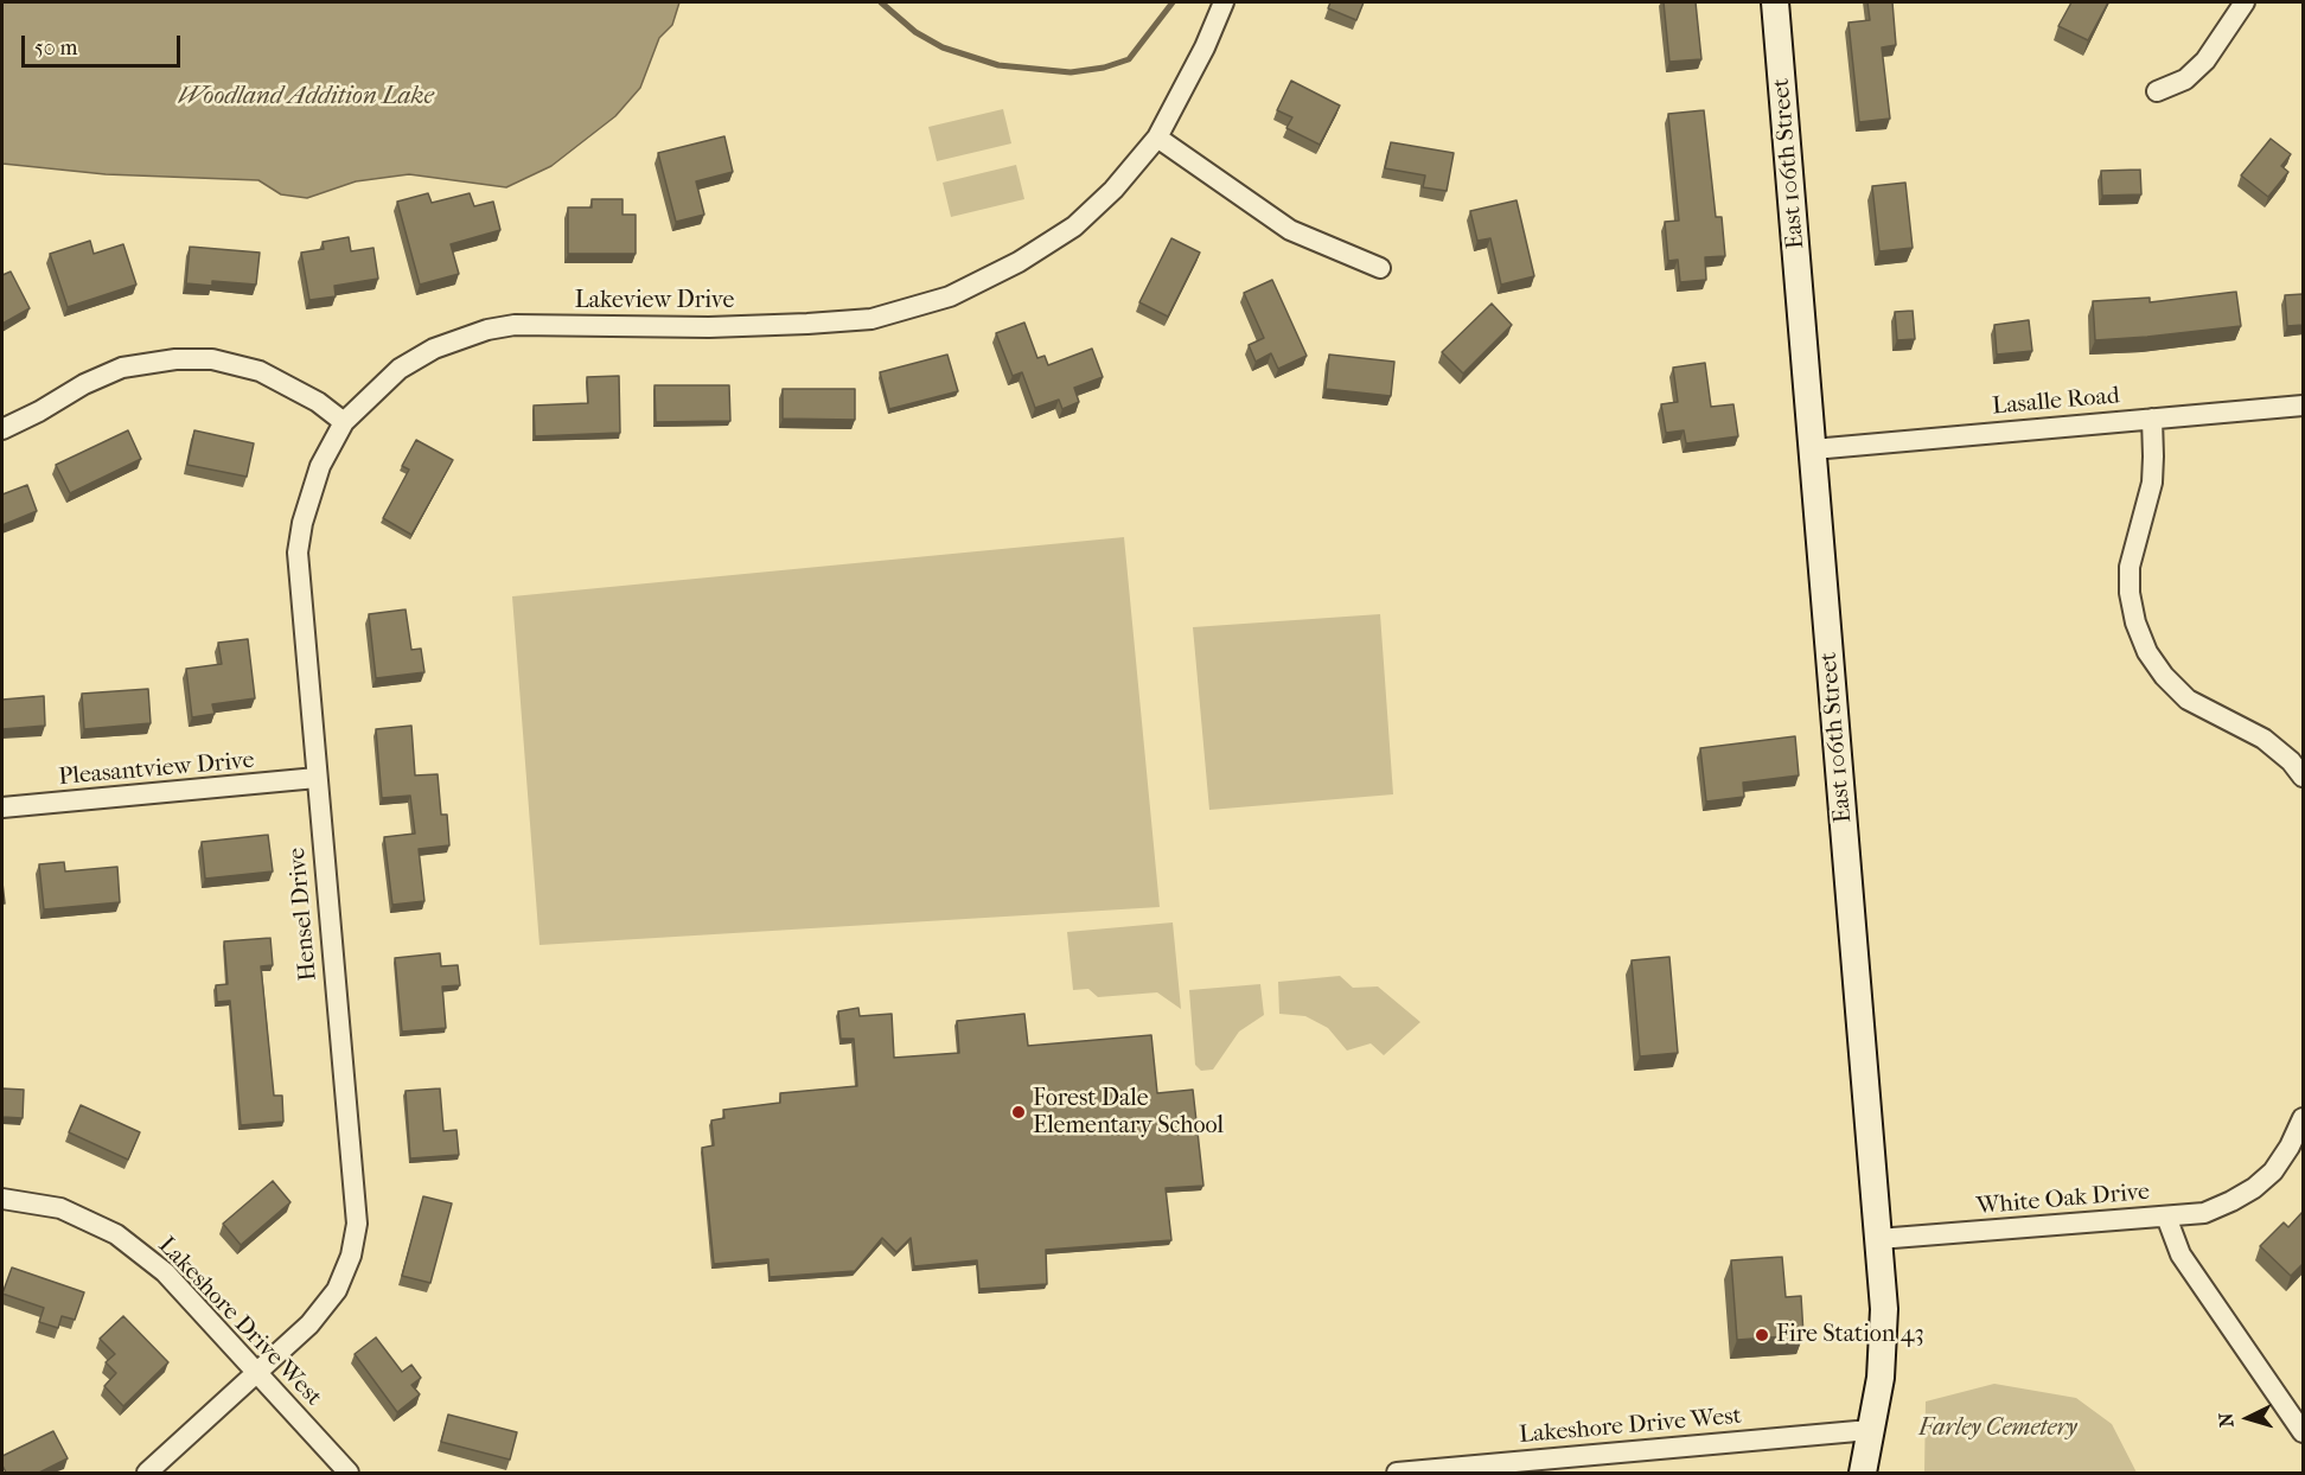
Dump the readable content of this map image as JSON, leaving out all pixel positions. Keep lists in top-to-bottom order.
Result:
{
  "streets": {
    "street": [
      "East 106th Street",
      "Lakeview Drive",
      "Lasalle Road",
      "Pleasantview Drive",
      "Hensel Drive",
      "White Oak Drive",
      "Lakeshore Drive West"
    ]
  },
  "crossings": [
    ["East 106th Street", "Lasalle Road"],
    ["East 106th Street", "White Oak Drive"],
    ["East 106th Street", "Lakeshore Drive West"],
    ["Lakeview Drive", "Hensel Drive"],
    ["Pleasantview Drive", "Hensel Drive"],
    ["Hensel Drive", "Lakeshore Drive West"]
  ],
  "water": ["Woodland Addition Lake"],
  "parks": ["Farley Cemetery"],
  "places": ["Forest Dale Elementary School", "Fire Station 43"],
  "scale_bar": "50 m",
  "north": "left"
}
